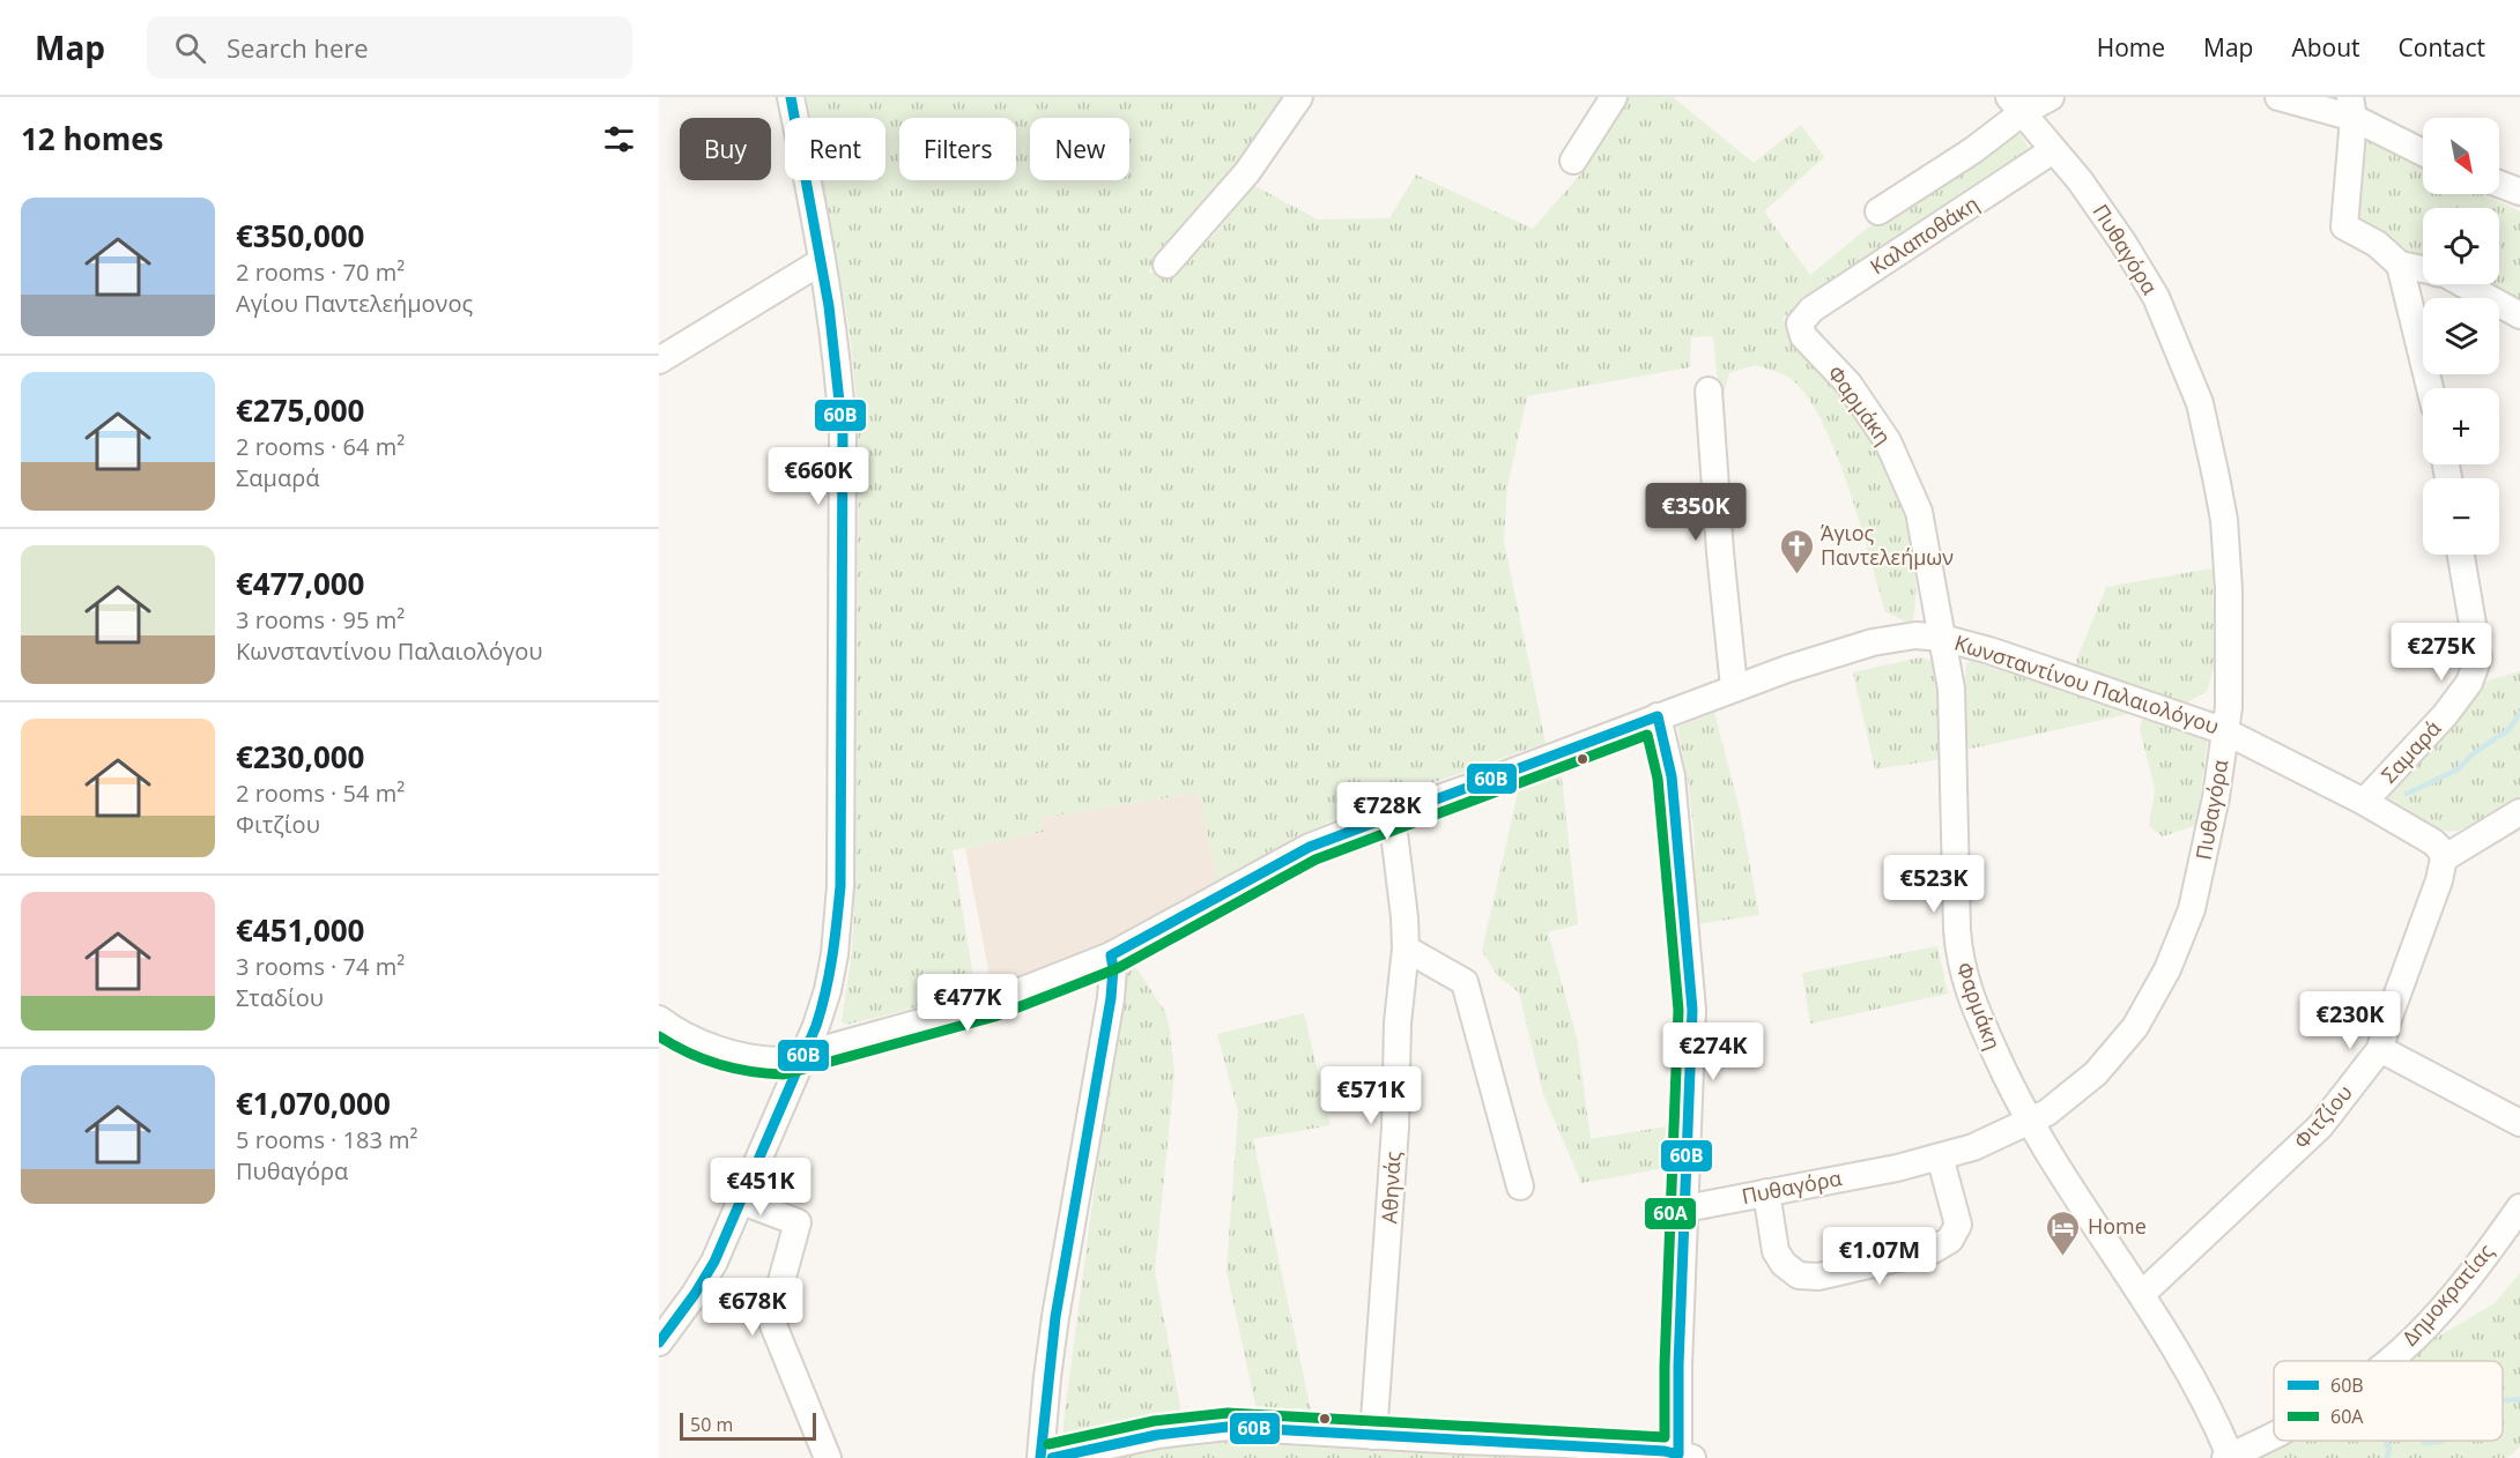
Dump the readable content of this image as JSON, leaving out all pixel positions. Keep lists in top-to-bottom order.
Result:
{
  "streets": {
    "street": [
      "Καλαποθάκη",
      "Πυθαγόρα",
      "Φαρμάκη",
      "Κωνσταντίνου Παλαιολόγου",
      "Σαμαρά",
      "Φιτζίου",
      "Αθηνάς",
      "Δημοκρατίας"
    ]
  },
  "crossings": [
    ["Καλαποθάκη", "Πυθαγόρα"],
    ["Καλαποθάκη", "Φαρμάκη"],
    ["Πυθαγόρα", "Φαρμάκη"],
    ["Πυθαγόρα", "Κωνσταντίνου Παλαιολόγου"],
    ["Φαρμάκη", "Κωνσταντίνου Παλαιολόγου"],
    ["Φαρμάκη", "Φιτζίου"],
    ["Φαρμάκη", "Δημοκρατίας"],
    ["Κωνσταντίνου Παλαιολόγου", "Σαμαρά"],
    ["Κωνσταντίνου Παλαιολόγου", "Φιτζίου"],
    ["Κωνσταντίνου Παλαιολόγου", "Αθηνάς"]
  ],
  "places": {
    "church": ["Άγιος Παντελεήμων"],
    "hotel": ["Home"]
  },
  "lines": ["transit line 60Β", "transit line 60Α"],
  "legend": ["60Β", "60Α"],
  "scale_bar": "50 m",
  "north": "bottom right",
  "page": {
    "header": "Map",
    "search": "Search here",
    "nav": [
      "Home",
      "Map",
      "About",
      "Contact"
    ],
    "heading": "12 homes",
    "map_buttons": ["+", "−"],
    "chip": [
      "Buy",
      "Rent",
      "Filters",
      "New"
    ],
    "list": [
      {
        "name": "€350,000",
        "note": "2 rooms · 70 m² · Αγίου Παντελεήμονος"
      },
      {
        "name": "€275,000",
        "note": "2 rooms · 64 m² · Σαμαρά"
      },
      {
        "name": "€477,000",
        "note": "3 rooms · 95 m² · Κωνσταντίνου Παλαιολόγου"
      },
      {
        "name": "€230,000",
        "note": "2 rooms · 54 m² · Φιτζίου"
      },
      {
        "name": "€451,000",
        "note": "3 rooms · 74 m² · Σταδίου"
      },
      {
        "name": "€1,070,000",
        "note": "5 rooms · 183 m² · Πυθαγόρα"
      }
    ],
    "price": [
      "€660K",
      "€350K",
      "€275K",
      "€728K",
      "€523K",
      "€477K",
      "€230K",
      "€274K",
      "€571K",
      "€451K",
      "€1.07M",
      "€678K"
    ],
    "scale": "50 m"
  }
}
